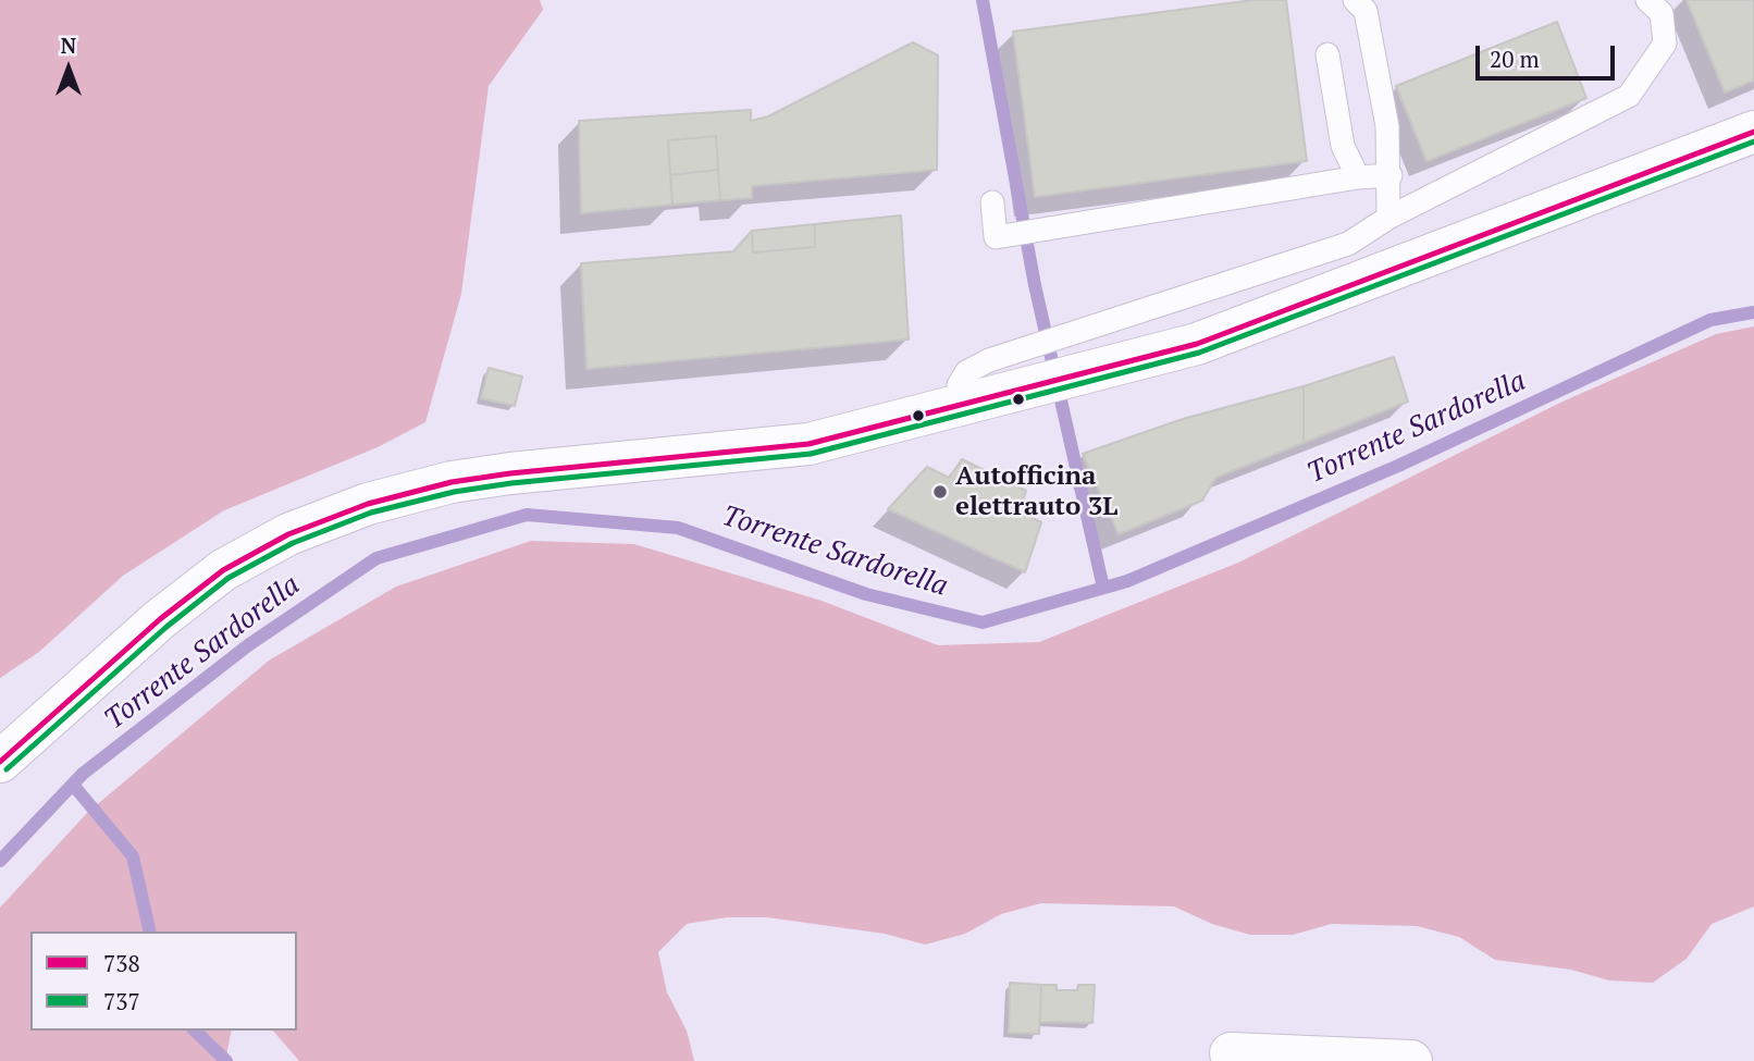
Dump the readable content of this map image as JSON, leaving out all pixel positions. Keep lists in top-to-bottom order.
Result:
{
  "water": ["Torrente Sardorella"],
  "places": ["Autofficina elettrauto 3L"],
  "lines": ["transit line 738", "transit line 737"],
  "legend": ["738", "737"],
  "scale_bar": "20 m",
  "north": "top"
}
